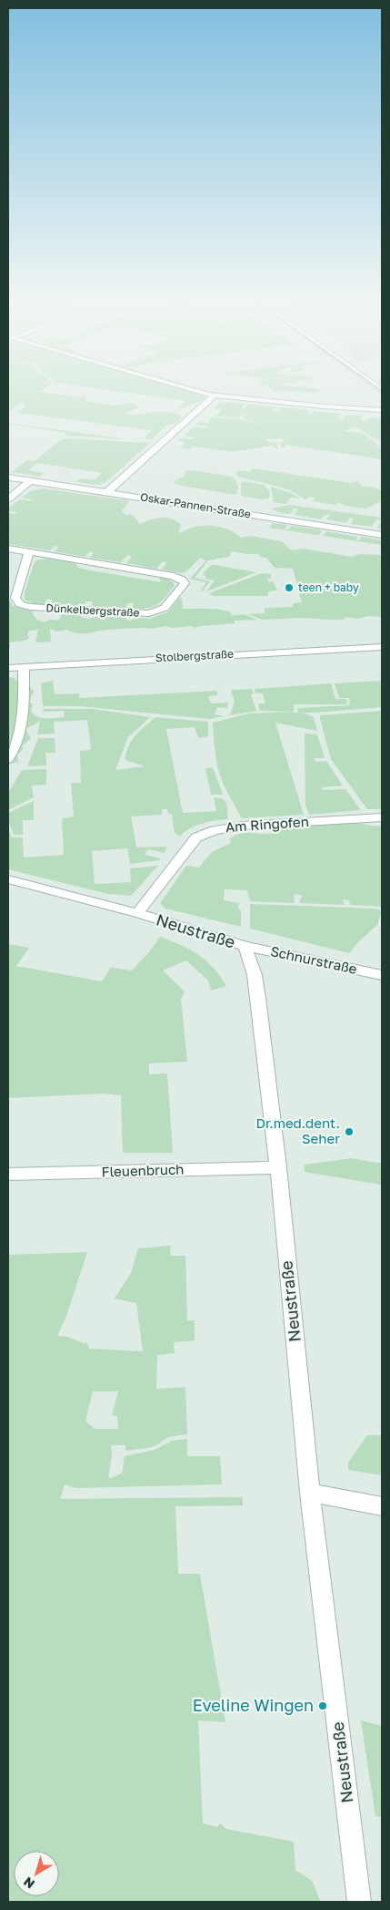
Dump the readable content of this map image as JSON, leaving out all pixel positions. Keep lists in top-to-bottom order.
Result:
{
  "streets": {
    "street": [
      "Oskar-Pannen-Straße",
      "Dünkelbergstraße",
      "Stolbergstraße",
      "Am Ringofen",
      "Neustraße",
      "Schnurstraße",
      "Fleuenbruch"
    ]
  },
  "crossings": [
    ["Am Ringofen", "Neustraße"],
    ["Neustraße", "Schnurstraße"],
    ["Neustraße", "Fleuenbruch"]
  ],
  "places": ["teen + baby", "Dr.med.dent. Seher", "Eveline Wingen"],
  "north": "bottom left"
}
